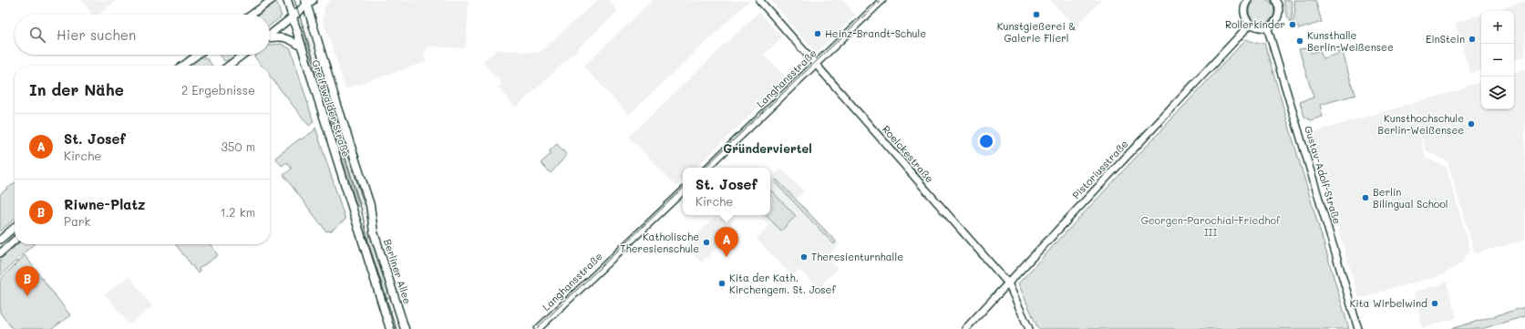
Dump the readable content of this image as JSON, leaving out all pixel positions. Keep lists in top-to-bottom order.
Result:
{
  "streets": {
    "main road": ["Greifswalder Straße", "Berliner Allee"],
    "street": [
      "Langhansstraße",
      "Roelckestraße",
      "Pistoriusstraße",
      "Gustav-Adolf-Straße"
    ]
  },
  "crossings": [
    ["Langhansstraße", "Roelckestraße"],
    ["Greifswalder Straße", "Berliner Allee"],
    ["Roelckestraße", "Pistoriusstraße"]
  ],
  "districts": ["Gründerviertel"],
  "parks": ["Georgen-Parochial-Friedhof III"],
  "places": [
    "Kunstgießerei & Galerie Flierl",
    "Rollerkinder",
    "Heinz-Brandt-Schule",
    "EinStein",
    "Kunsthalle Berlin-Weißensee",
    "Kunsthochschule Berlin-Weißensee",
    "Berlin Bilingual School",
    "Katholische Theresienschule",
    "Theresienturnhalle",
    "Kita der Kath. Kirchengem. St. Josef",
    "Kita Wirbelwind"
  ],
  "page": {
    "map_buttons": ["+", "−"],
    "search": "Hier suchen",
    "heading": ["In der Nähe", "2 Ergebnisse"],
    "list": [
      {
        "mark": "A",
        "name": "St. Josef",
        "note": "Kirche",
        "value": "350 m"
      },
      {
        "mark": "B",
        "name": "Riwne-Platz",
        "note": "Park",
        "value": "1.2 km"
      }
    ],
    "popup": ["St. Josef", "Kirche"],
    "pins": ["A", "B"]
  }
}
